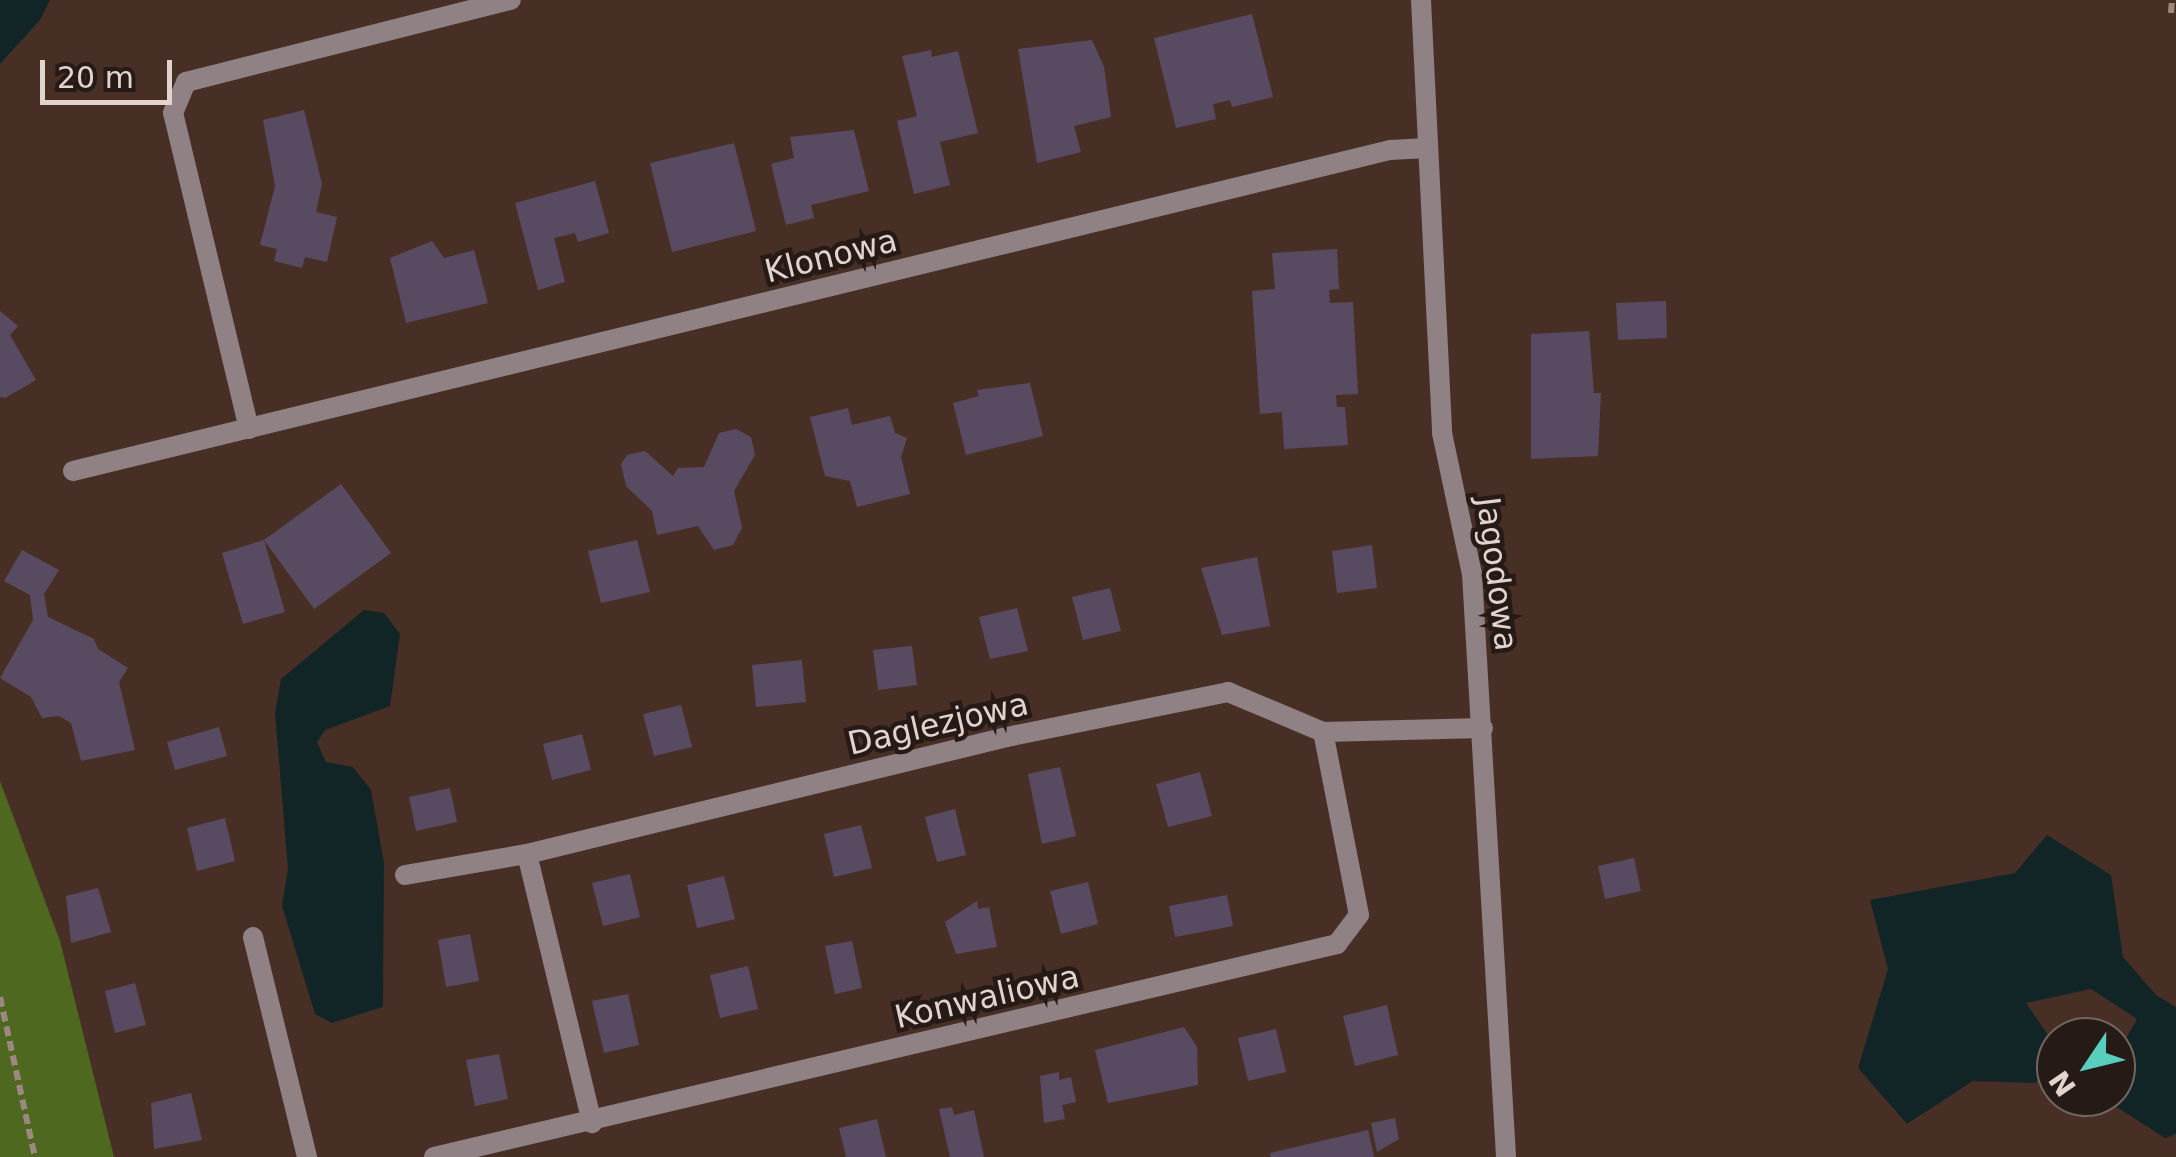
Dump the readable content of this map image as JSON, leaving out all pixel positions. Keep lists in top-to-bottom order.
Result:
{
  "streets": {
    "street": [
      "Klonowa",
      "Jagodowa",
      "Daglezjowa",
      "Konwaliowa"
    ]
  },
  "crossings": [
    ["Klonowa", "Jagodowa"],
    ["Jagodowa", "Daglezjowa"],
    ["Daglezjowa", "Konwaliowa"]
  ],
  "scale_bar": "20 m",
  "north": "bottom left"
}
